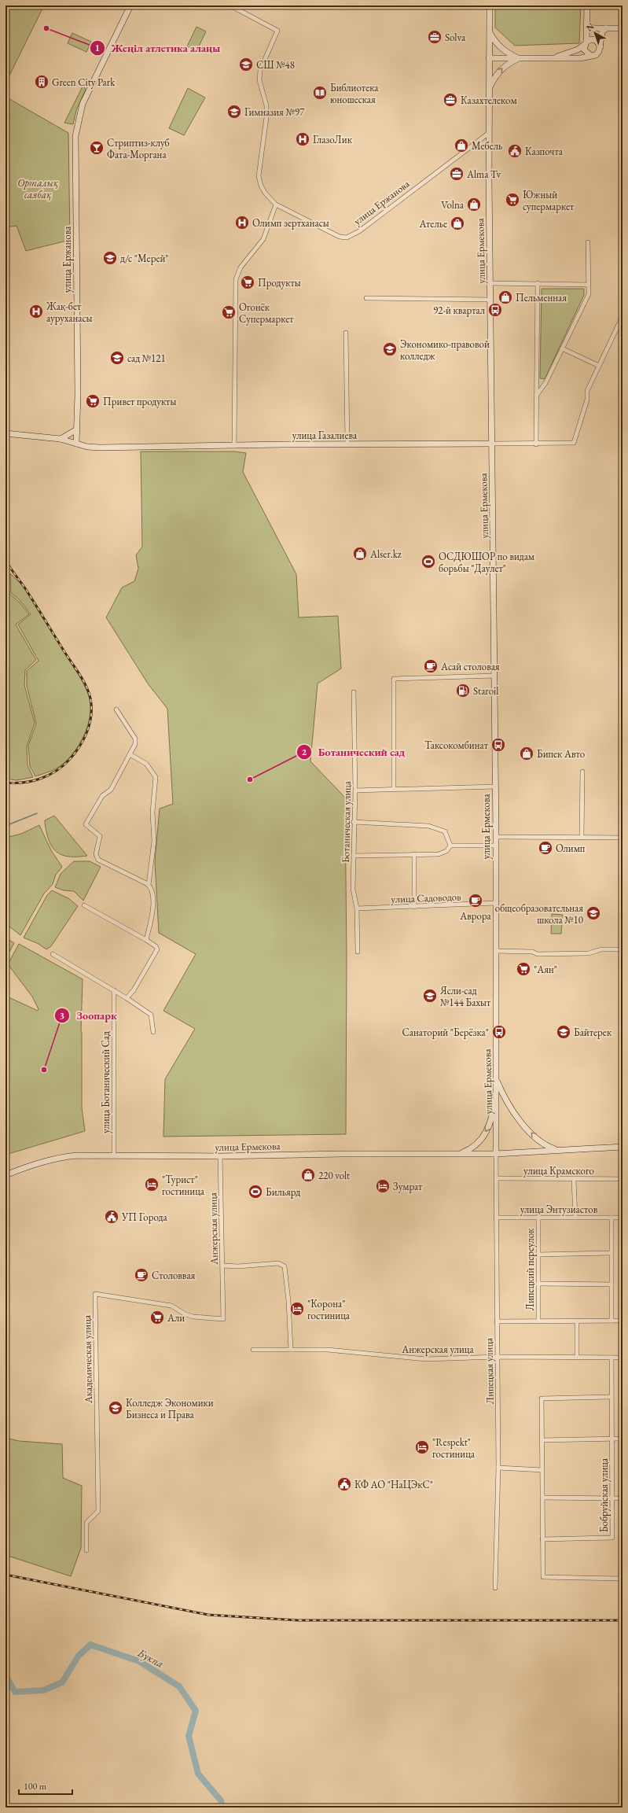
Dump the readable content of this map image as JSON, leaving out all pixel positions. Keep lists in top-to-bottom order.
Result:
{
  "streets": {
    "main road": ["улица Ержанова", "улица Ермекова", "улица Газалиева"],
    "street": [
      "Ботаническая улица",
      "улица Садоводов",
      "улица Ботанический Сад",
      "улица Крамского",
      "улица Энтузиастов",
      "Анжерская улица",
      "Липецкий переулок",
      "Академическая улица",
      "Липецкая улица",
      "Бобруйская улица"
    ]
  },
  "crossings": [
    ["улица Ержанова", "улица Ермекова"],
    ["улица Ержанова", "улица Газалиева"],
    ["улица Ермекова", "улица Газалиева"],
    ["улица Ермекова", "улица Садоводов"],
    ["улица Ермекова", "улица Ботанический Сад"],
    ["улица Ермекова", "Анжерская улица"],
    ["улица Ермекова", "Липецкая улица"],
    ["Ботаническая улица", "улица Садоводов"],
    ["улица Крамского", "Липецкая улица"],
    ["улица Энтузиастов", "Липецкий переулок"],
    ["улица Энтузиастов", "Липецкая улица"],
    ["Анжерская улица", "Академическая улица"],
    ["Анжерская улица", "Липецкая улица"],
    ["Анжерская улица", "Бобруйская улица"]
  ],
  "water": ["Букпа"],
  "parks": ["Орталық саябақ"],
  "places": {
    "other": ["Жеңіл атлетика алаңы", "Ботанический сад", "Зоопарк"],
    "office": ["Solva", "Казахтелеком", "Alma Tv"],
    "school or university": [
      "СШ №48",
      "Гимназия №97",
      "д/с \"Мерей\"",
      "Экономико-правовой колледж",
      "сад №121",
      "общеобразовательная школа №10",
      "Ясли-сад №144 Бахыт",
      "Байтерек",
      "Колледж Экономики Бизнеса и Права"
    ],
    "building": ["Green City Park"],
    "library": ["Библиотека юношеская"],
    "hospital": ["ГлазоЛик", "Олимп зертханасы", "Жақ-бет ауруханасы"],
    "shop": [
      "Мебель",
      "Volna",
      "Ателье",
      "Пельменная",
      "Alser.kz",
      "Бипек Авто",
      "220 volt"
    ],
    "bar": ["Стриптиз-клуб Фата-Моргана"],
    "public building": ["Казпочта", "УП Города", "КФ АО \"НаЦЭкС\""],
    "supermarket": [
      "Южный супермаркет",
      "Продукты",
      "Огонёк Супермаркет",
      "Привет продукты",
      "\"Аян\"",
      "Али"
    ],
    "bus stop": ["92-й квартал", "Таксокомбинат", "Санаторий \"Берёзка\""],
    "sports": ["ОСДЮШОР по видам борьбы \"Даулет\"", "Бильярд"],
    "cafe": [
      "Асай столовая",
      "Олимп",
      "Аврора",
      "Столоввая"
    ],
    "fuel station": ["Staroil"],
    "hotel": [
      "\"Турист\" гостиница",
      "Зумрат",
      "\"Корона\" гостиница",
      "\"Respekt\" гостиница"
    ]
  },
  "scale_bar": "100 m",
  "north": "top left"
}
